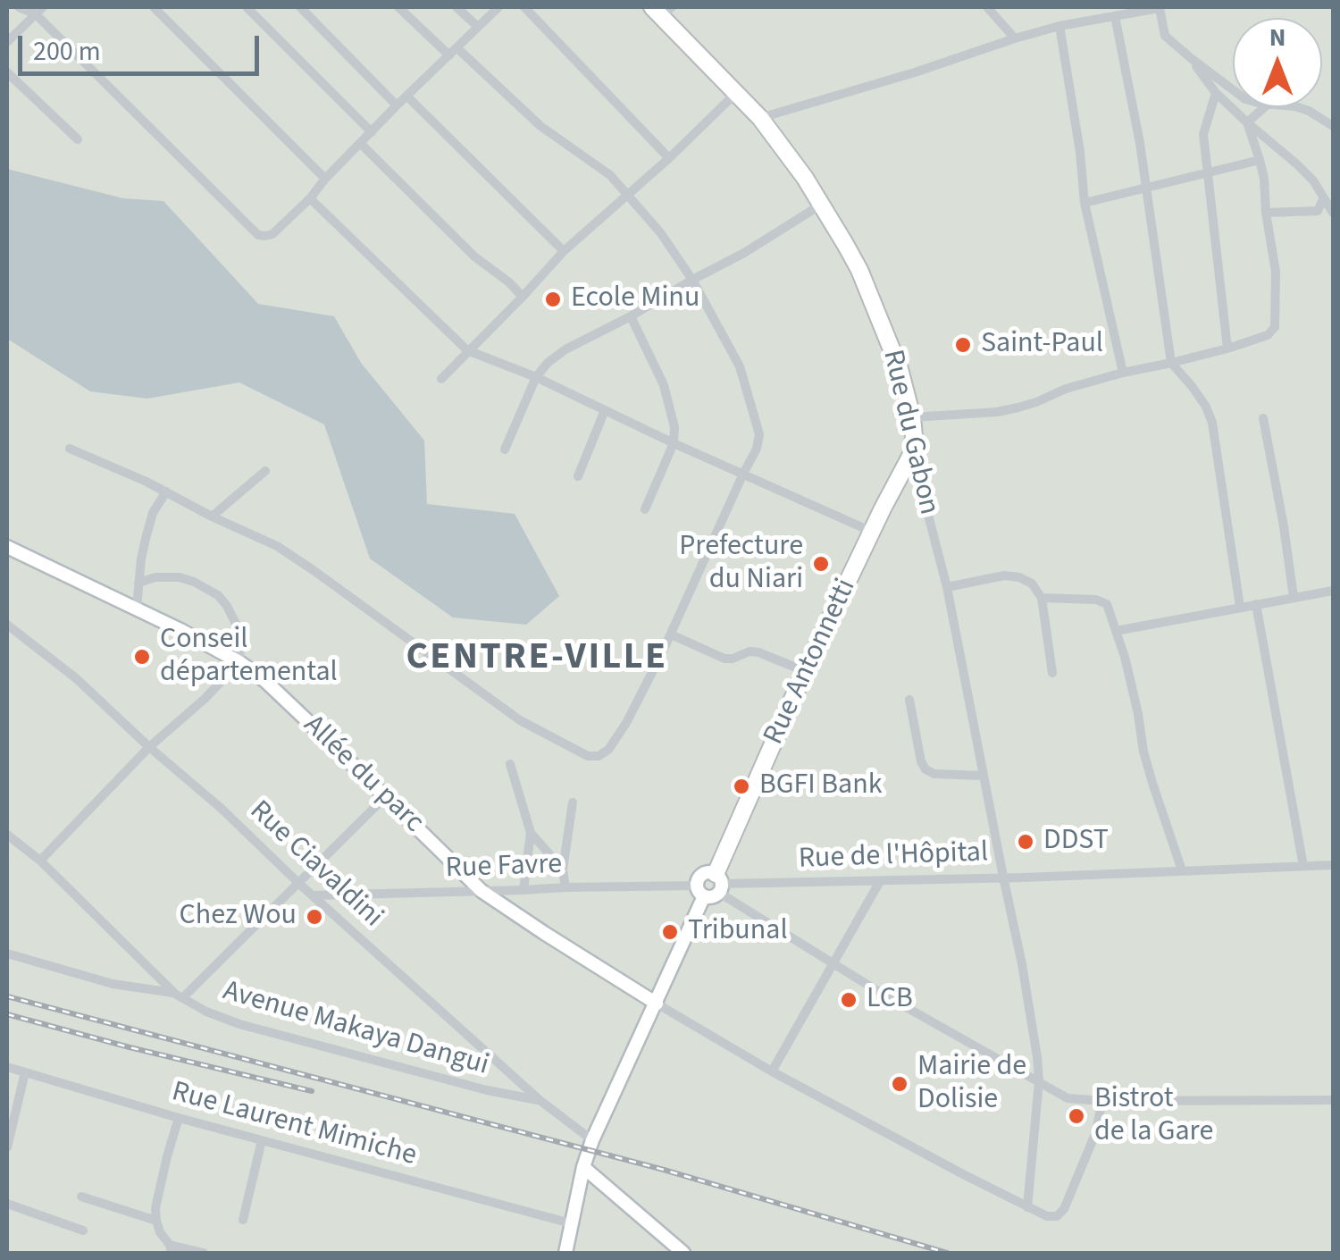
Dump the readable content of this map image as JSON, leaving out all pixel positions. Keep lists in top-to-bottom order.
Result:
{
  "streets": {
    "highway": ["Rue du Gabon", "Rue Antonnetti"],
    "street": [
      "Allée du parc",
      "Rue de l'Hôpital",
      "Rue Ciavaldini",
      "Rue Favre",
      "Avenue Makaya Dangui",
      "Rue Laurent Mimiche"
    ]
  },
  "crossings": [
    ["Rue du Gabon", "Rue Antonnetti"],
    ["Rue du Gabon", "Rue de l'Hôpital"],
    ["Rue Antonnetti", "Rue de l'Hôpital"],
    ["Allée du parc", "Rue Favre"],
    ["Rue Ciavaldini", "Rue Favre"],
    ["Rue Ciavaldini", "Avenue Makaya Dangui"]
  ],
  "districts": ["CENTRE-VILLE"],
  "places": [
    "Ecole Minu",
    "Saint-Paul",
    "Prefecture du Niari",
    "Conseil départemental",
    "BGFI Bank",
    "DDST",
    "Chez Wou",
    "Tribunal",
    "LCB",
    "Mairie de Dolisie",
    "Bistrot de la Gare"
  ],
  "scale_bar": "200 m",
  "north": "top"
}
